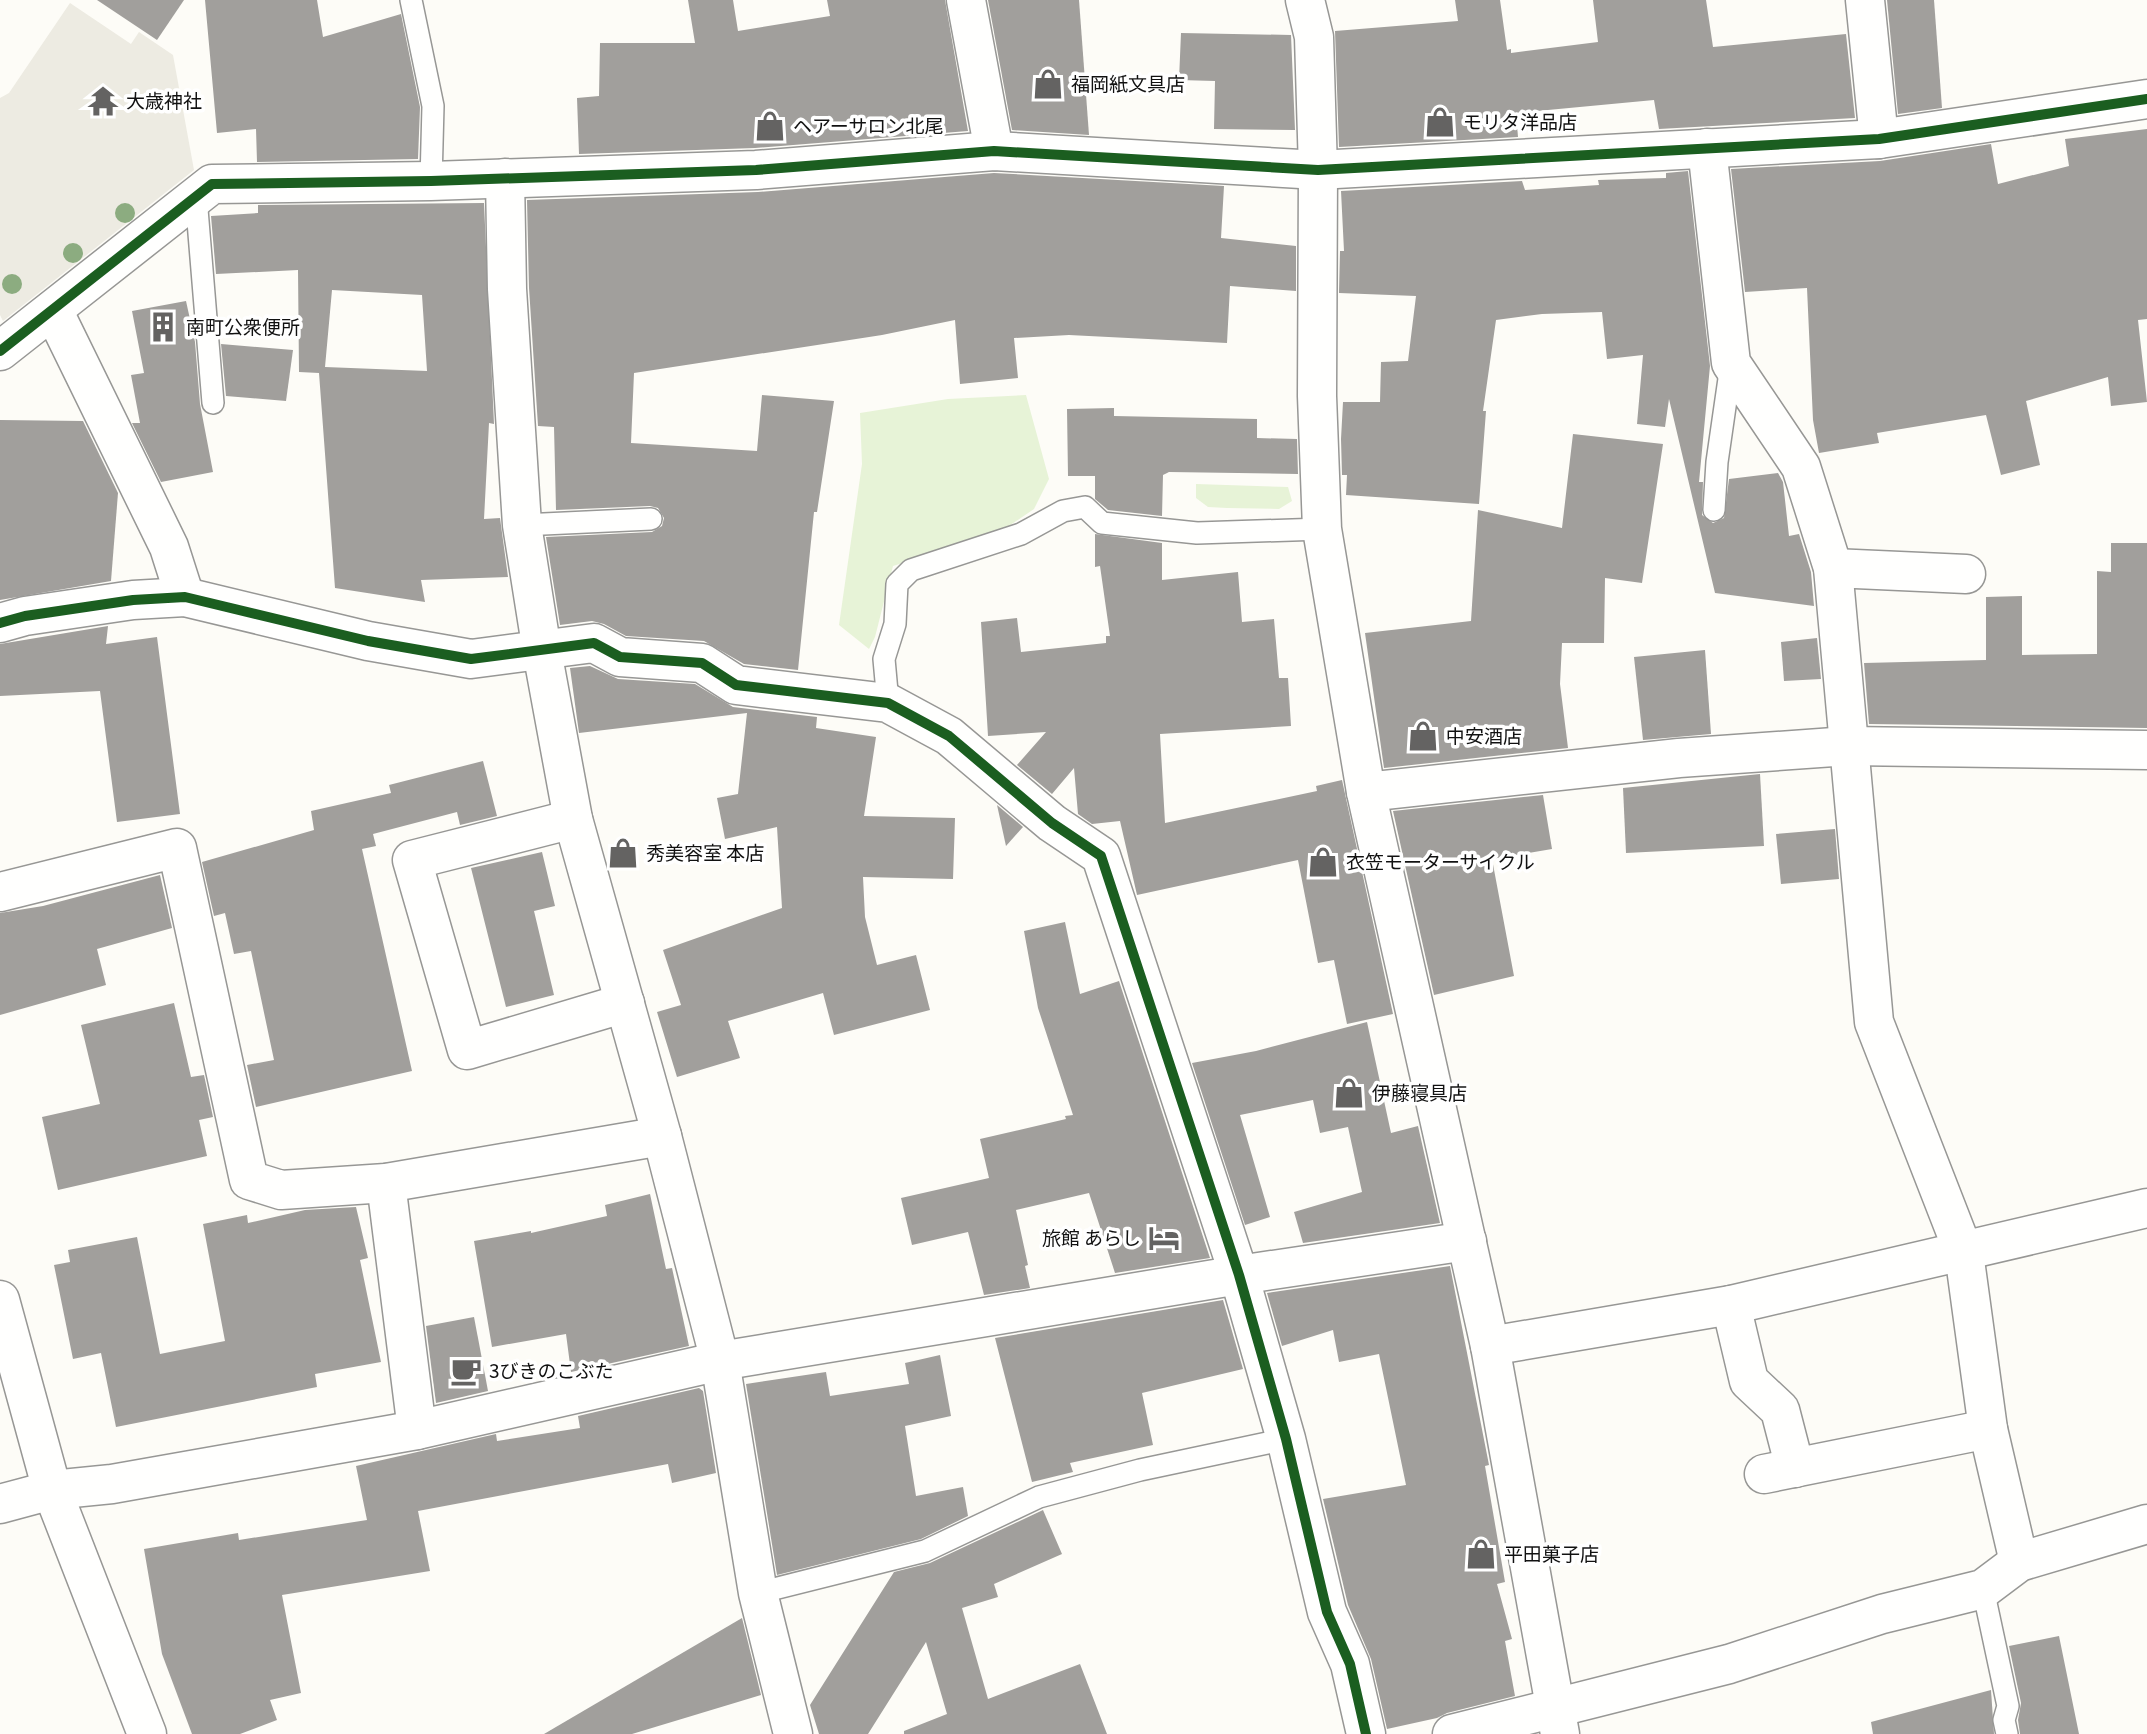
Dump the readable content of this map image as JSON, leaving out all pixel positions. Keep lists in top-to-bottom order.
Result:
{
  "places": {
    "shop": [
      "福岡紙文具店",
      "モリタ洋品店",
      "ヘアーサロン北尾",
      "中安酒店",
      "秀美容室 本店",
      "衣笠モーターサイクル",
      "伊藤寝具店",
      "平田菓子店"
    ],
    "temple": ["大歳神社"],
    "building": ["南町公衆便所"],
    "hotel": ["旅館 あらし"],
    "cafe": ["3びきのこぶた"]
  }
}
